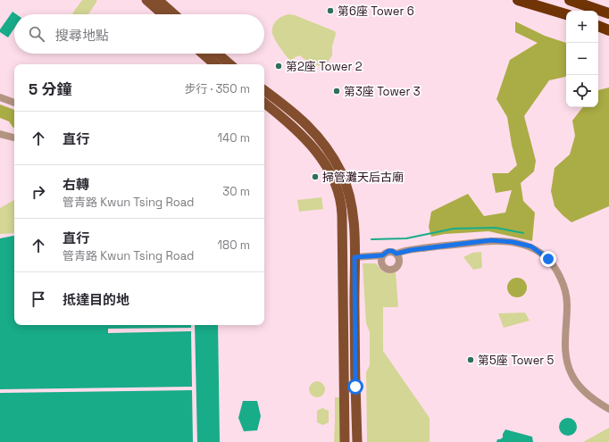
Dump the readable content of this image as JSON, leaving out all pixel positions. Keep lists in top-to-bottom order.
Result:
{
  "places": [
    "第6座 Tower 6",
    "第2座 Tower 2",
    "第3座 Tower 3",
    "掃管灘天后古廟",
    "第5座 Tower 5"
  ],
  "page": {
    "map_buttons": ["+", "−"],
    "search": "搜尋地點",
    "heading": ["5 分鐘", "步行 · 350 m"],
    "list": [
      ["直行", "140 m"],
      ["右轉", "管青路 Kwun Tsing Road", "30 m"],
      ["直行", "管青路 Kwun Tsing Road", "180 m"],
      "抵達目的地"
    ]
  }
}
